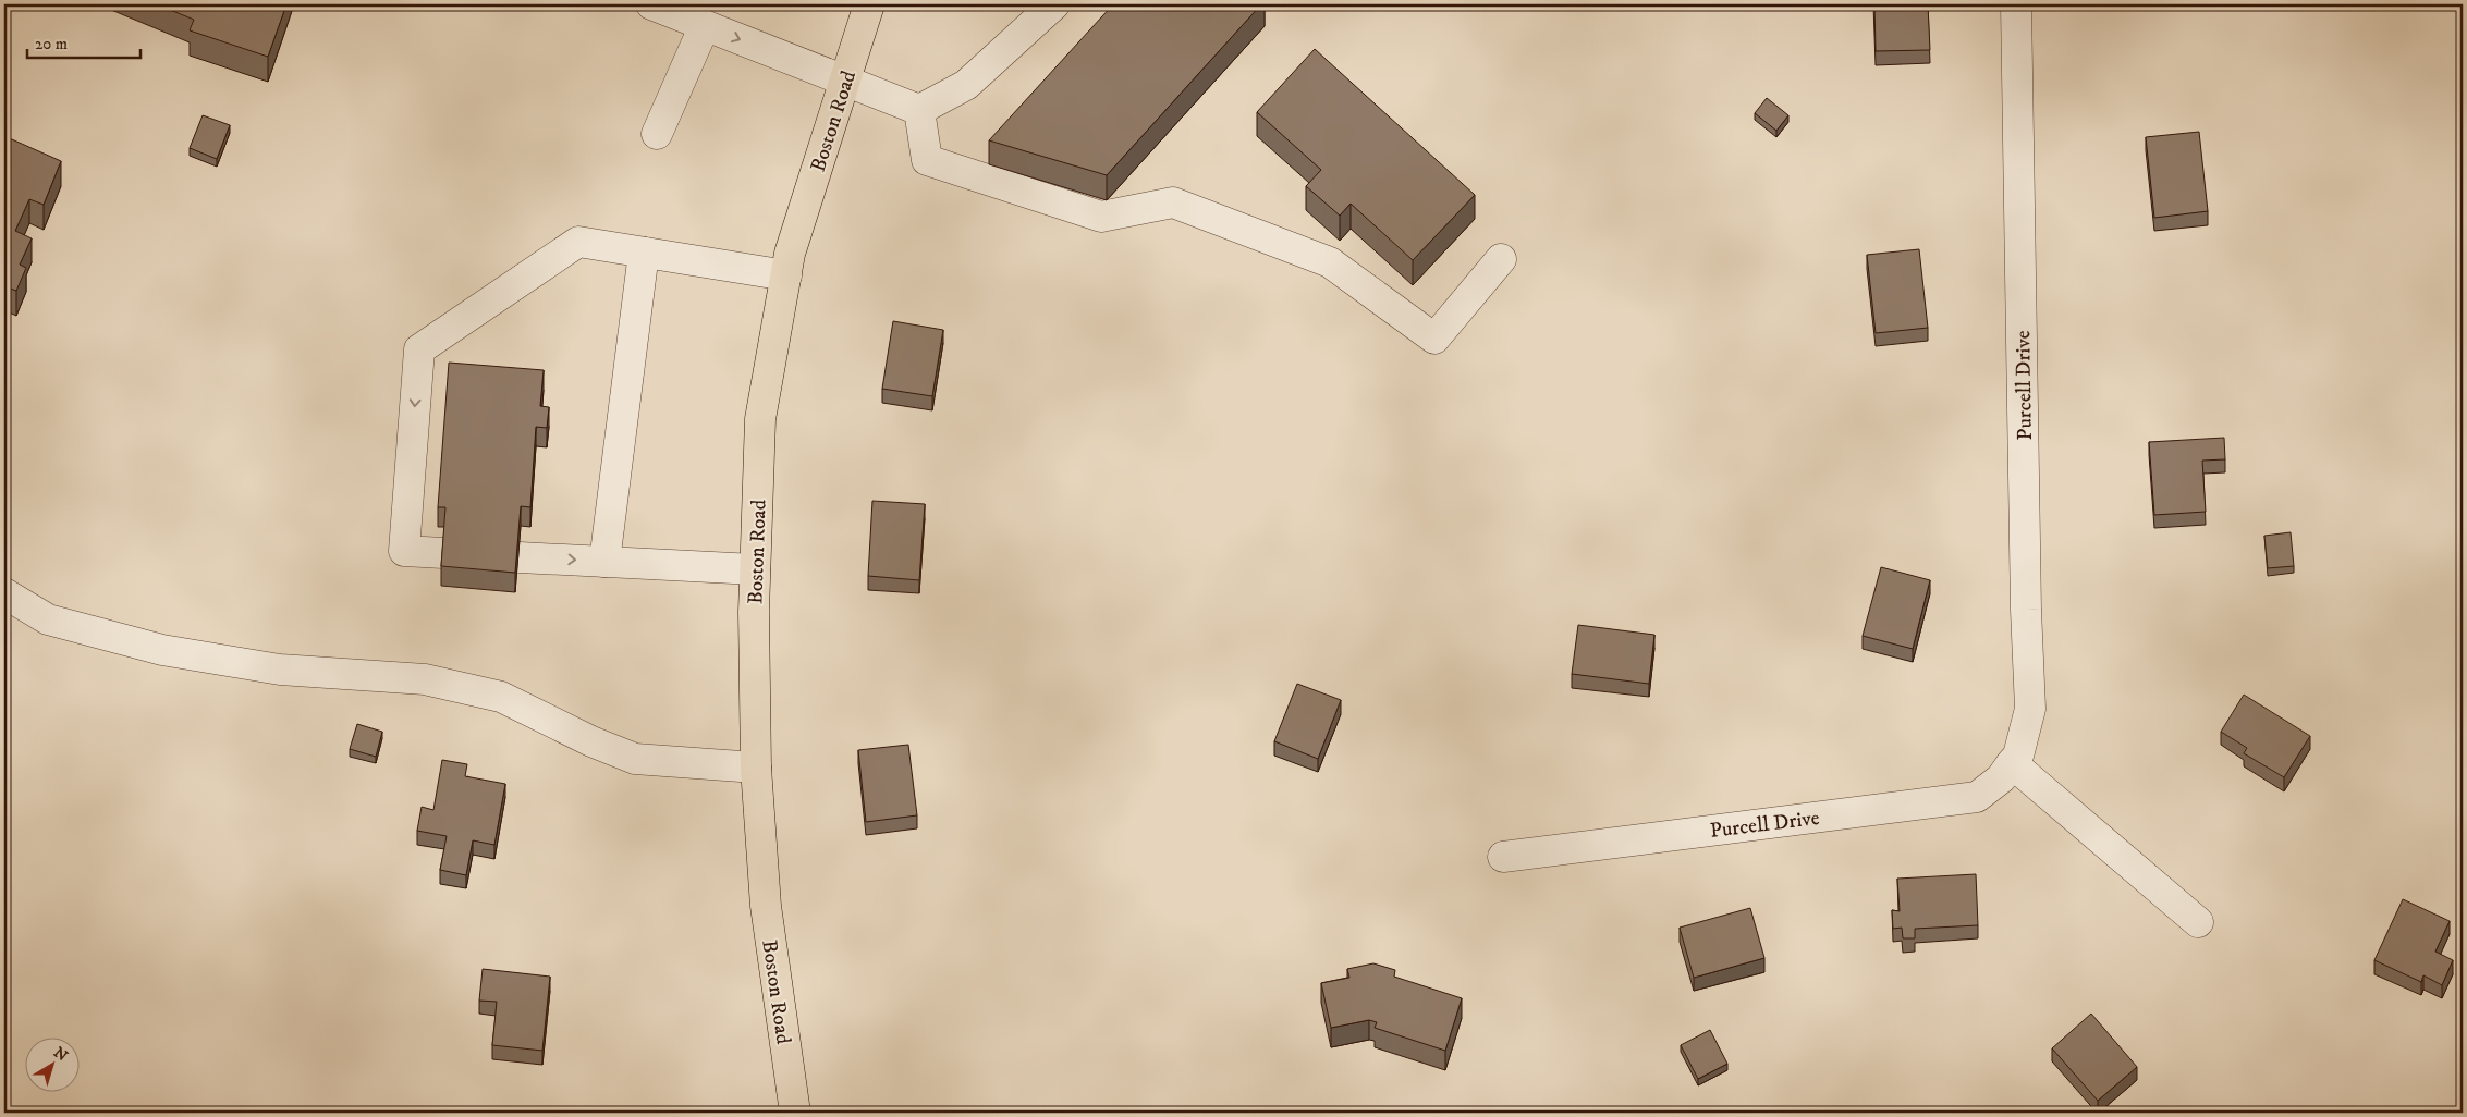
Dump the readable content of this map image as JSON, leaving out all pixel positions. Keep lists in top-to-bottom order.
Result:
{
  "streets": {
    "main road": ["Boston Road"],
    "street": ["Purcell Drive"]
  },
  "scale_bar": "20 m",
  "north": "top right"
}
